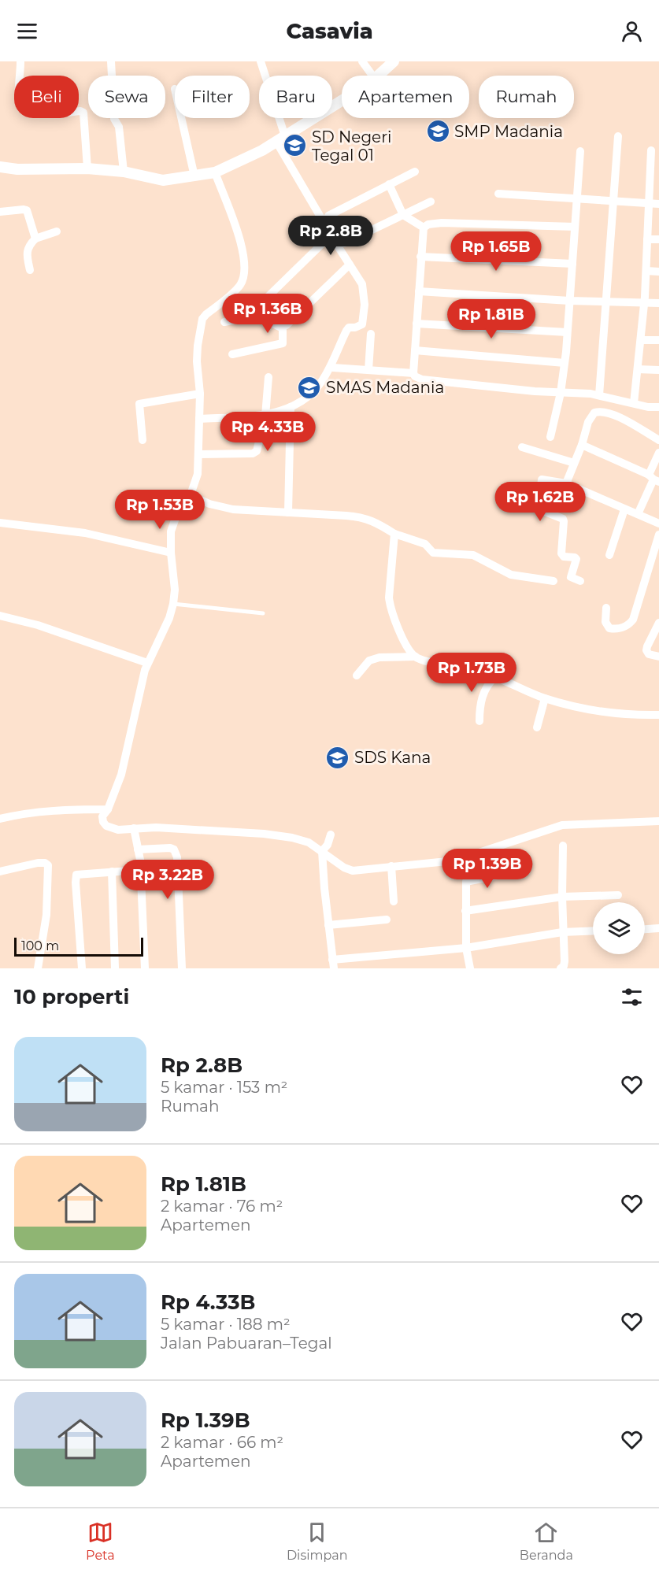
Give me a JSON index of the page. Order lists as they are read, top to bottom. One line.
{"places":{"school or university":["SMP Madania","SD Negeri Tegal 01","SMAS Madania","SDS Kana"]},"scale_bar":"100 m","page":{"header":"Casavia","chip":["Beli","Sewa","Filter","Baru","Apartemen","Rumah"],"price":["Rp 2.8B","Rp 1.65B","Rp 1.36B","Rp 1.81B","Rp 4.33B","Rp 1.62B","Rp 1.53B","Rp 1.73B","Rp 1.39B","Rp 3.22B"],"scale":"100 m","heading":"10 properti","list":[{"name":"Rp 2.8B","note":"5 kamar · 153 m² · Rumah"},{"name":"Rp 1.81B","note":"2 kamar · 76 m² · Apartemen"},{"name":"Rp 4.33B","note":"5 kamar · 188 m² · Jalan Pabuaran–Tegal"},{"name":"Rp 1.39B","note":"2 kamar · 66 m² · Apartemen"}],"tabs":["Peta","Disimpan","Beranda"]}}
